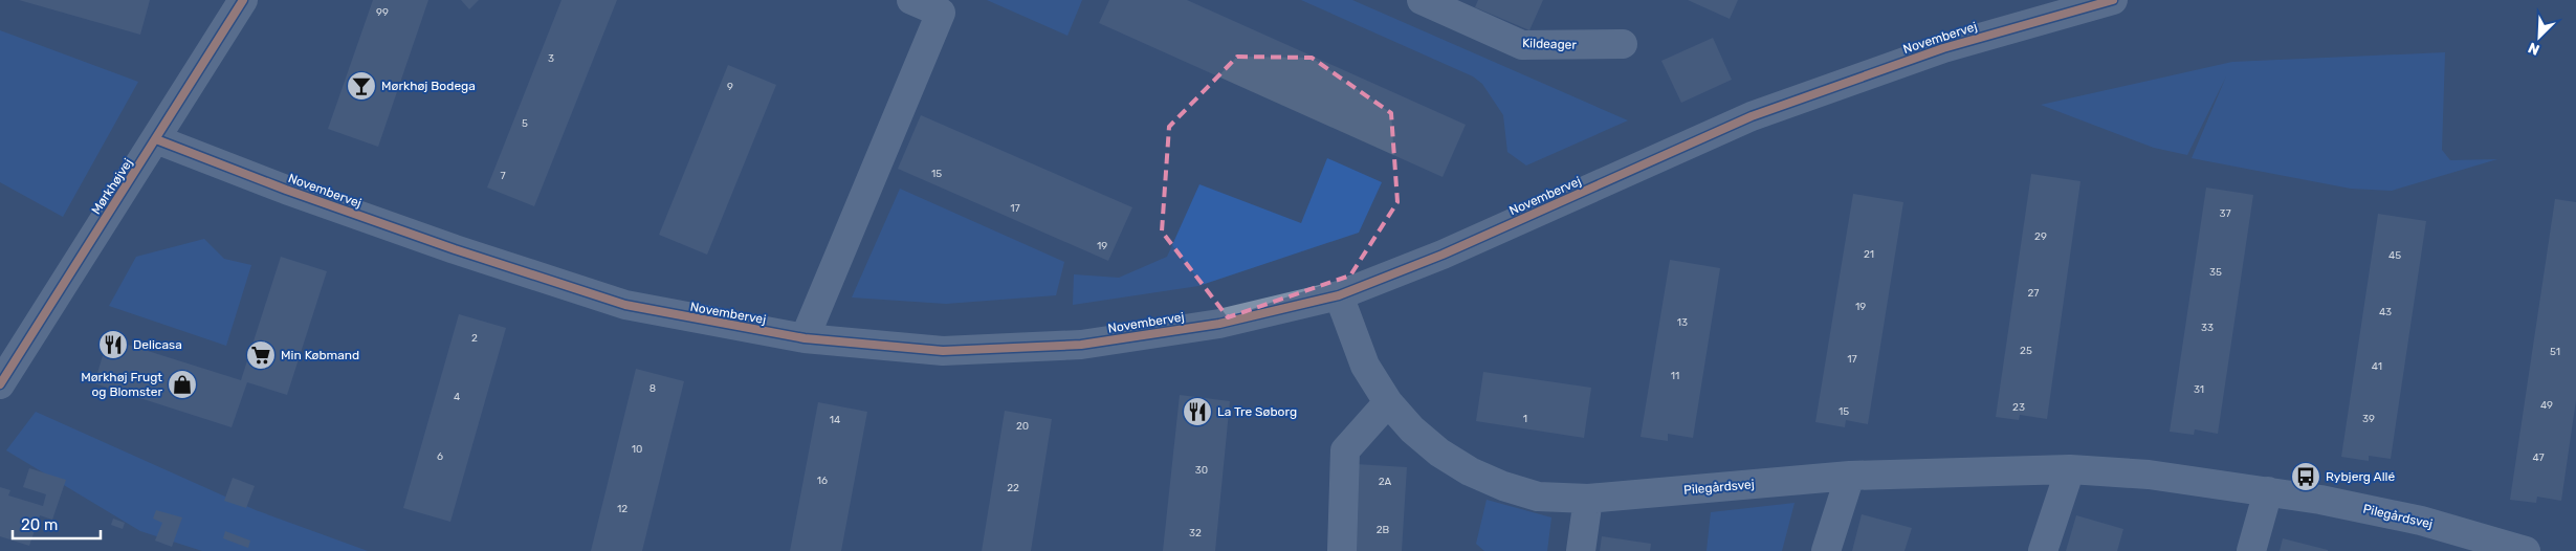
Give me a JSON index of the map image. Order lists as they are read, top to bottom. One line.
{"streets":{"street":["Novembervej","Kildeager","Mørkhøjvej","Pilegårdsvej"]},"crossings":[["Novembervej","Mørkhøjvej"],["Novembervej","Pilegårdsvej"]],"places":{"bar":["Mørkhøj Bodega"],"restaurant":["Delicasa","La Tre Søborg"],"supermarket":["Min Købmand"],"shop":["Mørkhøj Frugt og Blomster"],"bus stop":["Rybjerg Allé"]},"house_numbers":["99","3","9","5","15","7","17","37","29","19","21","45","35","27","19","43","13","33","2","25","51","17","41","11","8","31","4","49","23","15","1","39","14","20","10","6","47","30","16","2A","22","12","2B","32"],"scale_bar":"20 m","north":"bottom left"}
